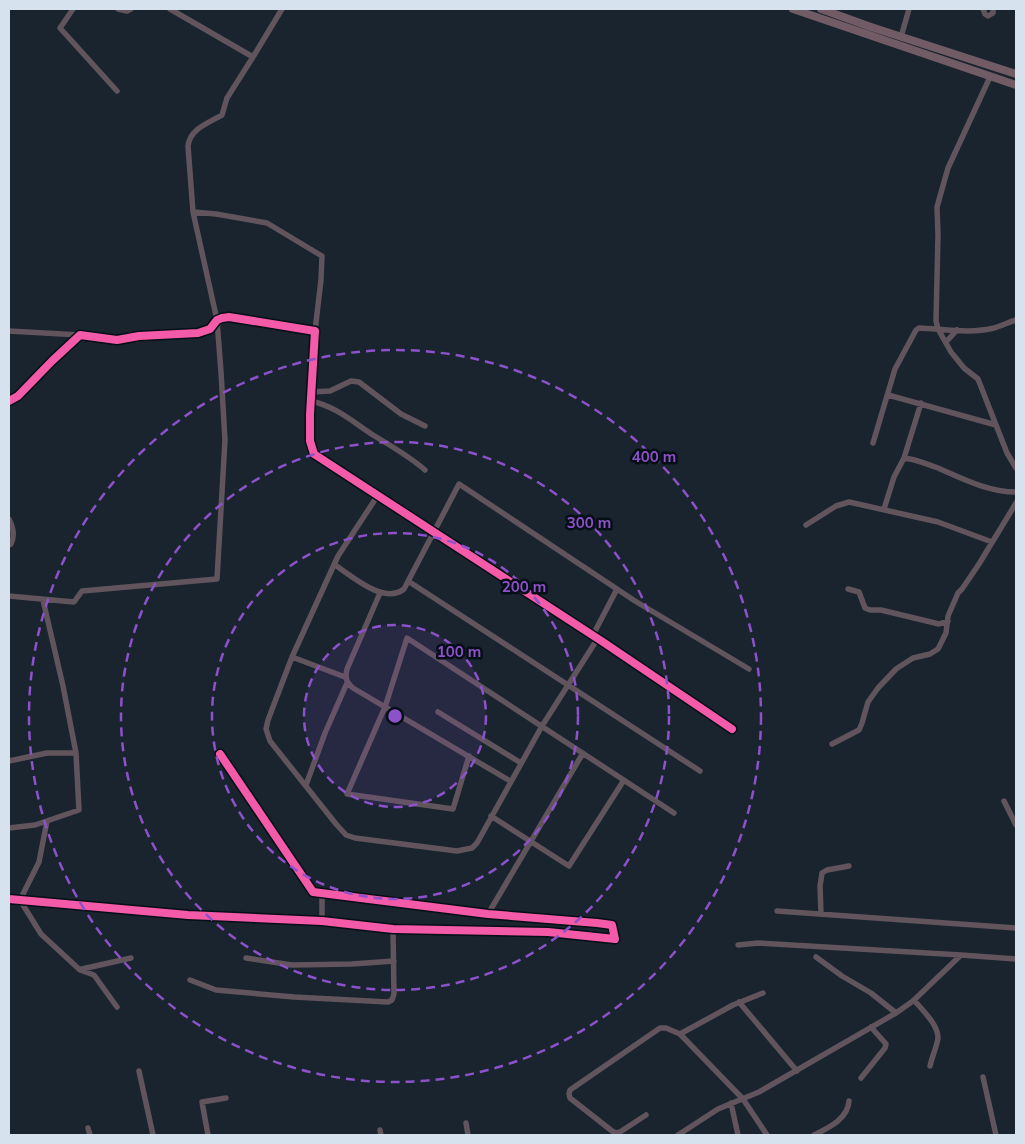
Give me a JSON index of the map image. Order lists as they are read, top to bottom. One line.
{"rings":["400 m","300 m","200 m","100 m"]}
